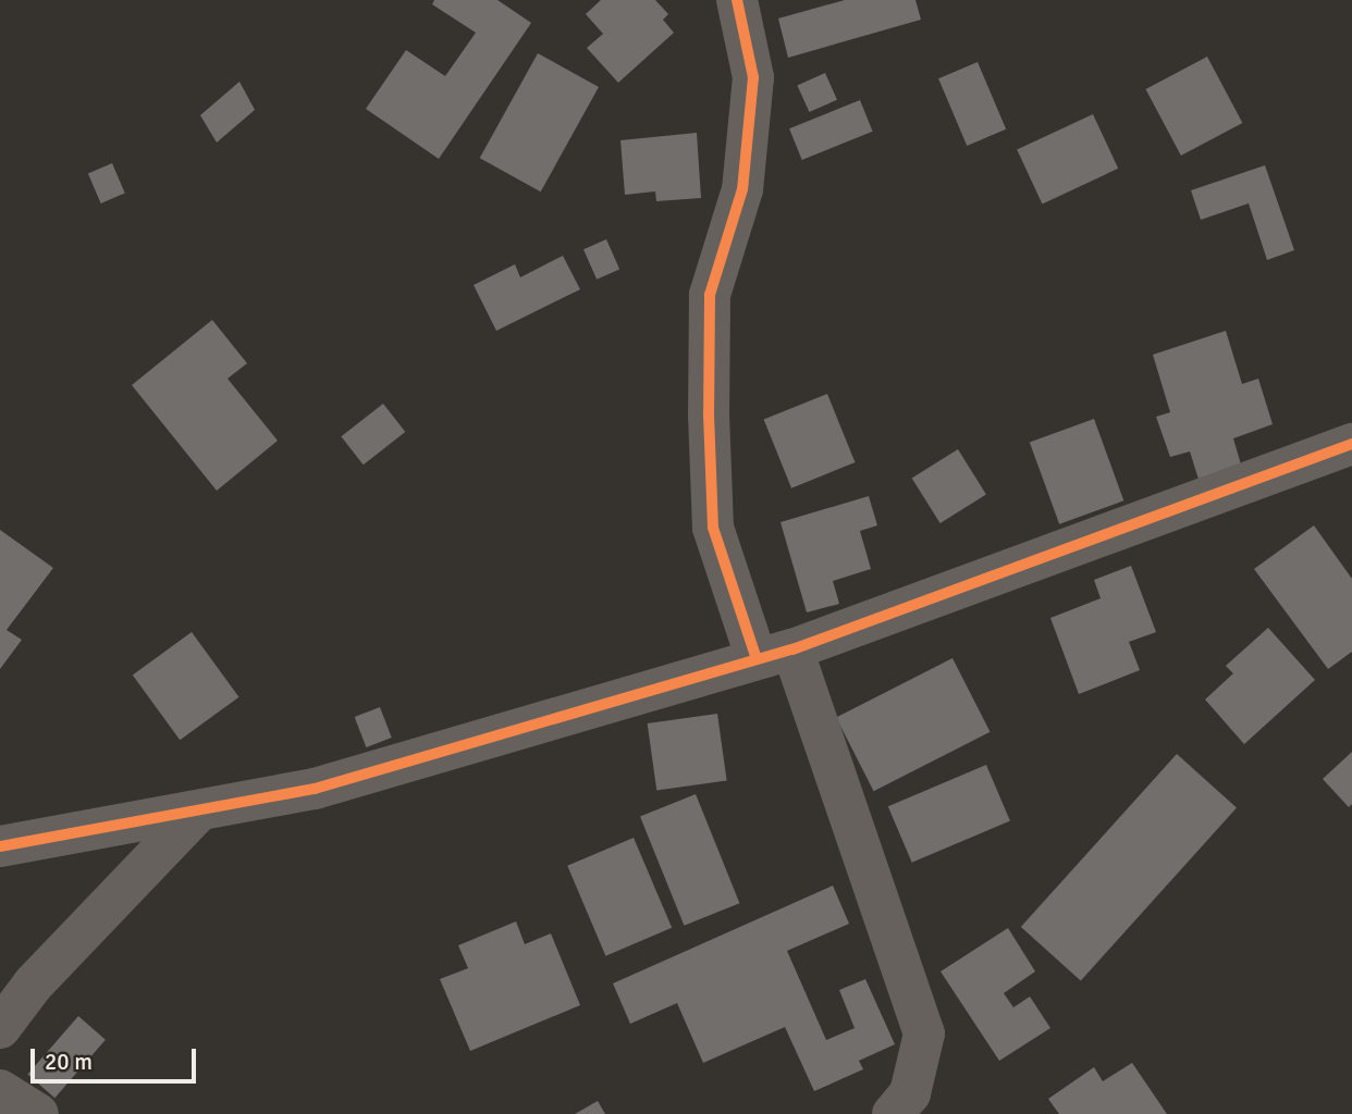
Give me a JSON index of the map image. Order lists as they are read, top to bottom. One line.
{"scale_bar":"20 m"}
